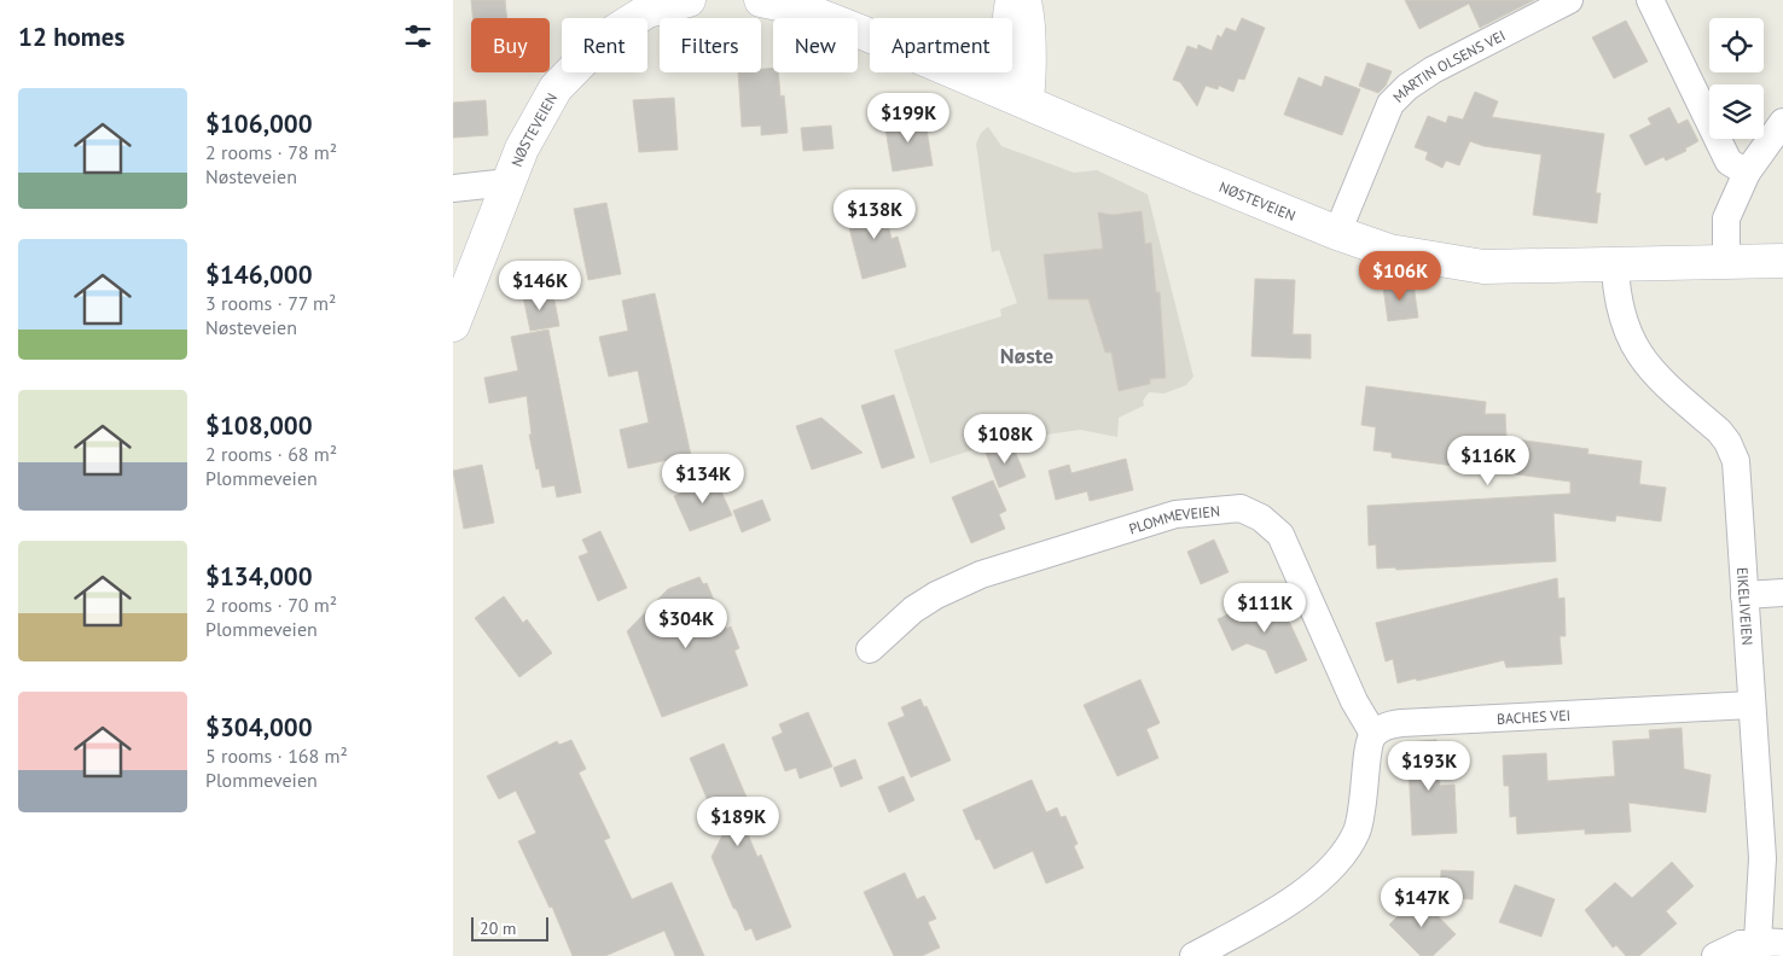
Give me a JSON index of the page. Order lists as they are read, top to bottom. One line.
{"streets":{"main road":["NØSTEVEIEN"],"street":["MARTIN OLSENS VEI","PLOMMEVEIEN","EIKELIVEIEN","BACHES VEI"]},"crossings":[["MARTIN OLSENS VEI","NØSTEVEIEN"],["NØSTEVEIEN","EIKELIVEIEN"],["PLOMMEVEIEN","BACHES VEI"],["EIKELIVEIEN","BACHES VEI"]],"districts":["Nøste"],"scale_bar":"20 m","page":{"heading":"12 homes","chip":["Buy","Rent","Filters","New","Apartment"],"list":[{"name":"$106,000","note":"2 rooms · 78 m² · Nøsteveien"},{"name":"$146,000","note":"3 rooms · 77 m² · Nøsteveien"},{"name":"$108,000","note":"2 rooms · 68 m² · Plommeveien"},{"name":"$134,000","note":"2 rooms · 70 m² · Plommeveien"},{"name":"$304,000","note":"5 rooms · 168 m² · Plommeveien"}],"price":["$199K","$138K","$106K","$146K","$108K","$116K","$134K","$111K","$304K","$193K","$189K","$147K"],"scale":"20 m"}}
